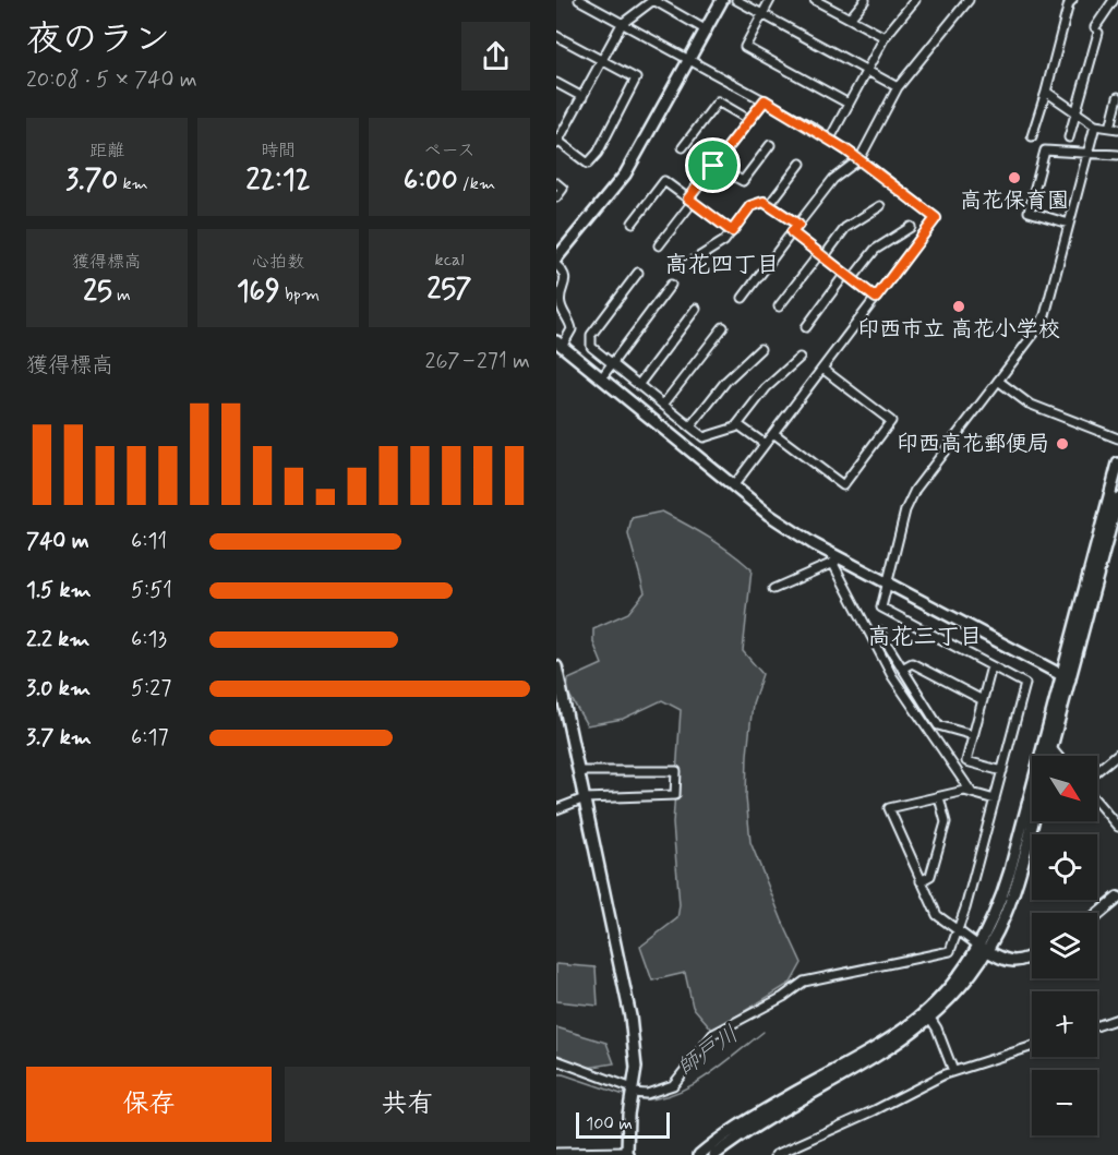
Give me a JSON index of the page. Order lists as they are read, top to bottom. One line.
{"districts":["高花四丁目","高花三丁目"],"water":["師戸川"],"places":["高花保育園","印西市立 高花小学校","印西高花郵便局"],"scale_bar":"100 m","north":"bottom right","page":{"heading":["夜のラン","20:08 · 5 × 740 m"],"stats":[["距離","3.70 km"],["時間","22:12"],["ペース","6:00 /km"],["獲得標高","25 m"],["心拍数","169 bpm"],["kcal","257"]],"chart":["獲得標高","267–271 m"],"list":[{"name":"740 m","note":"6:11"},{"name":"1.5 km","note":"5:51"},{"name":"2.2 km","note":"6:13"},{"name":"3.0 km","note":"5:27"},{"name":"3.7 km","note":"6:17"}],"map_buttons":["+","−"],"buttons":["保存","共有"],"scale":"100 m"}}
